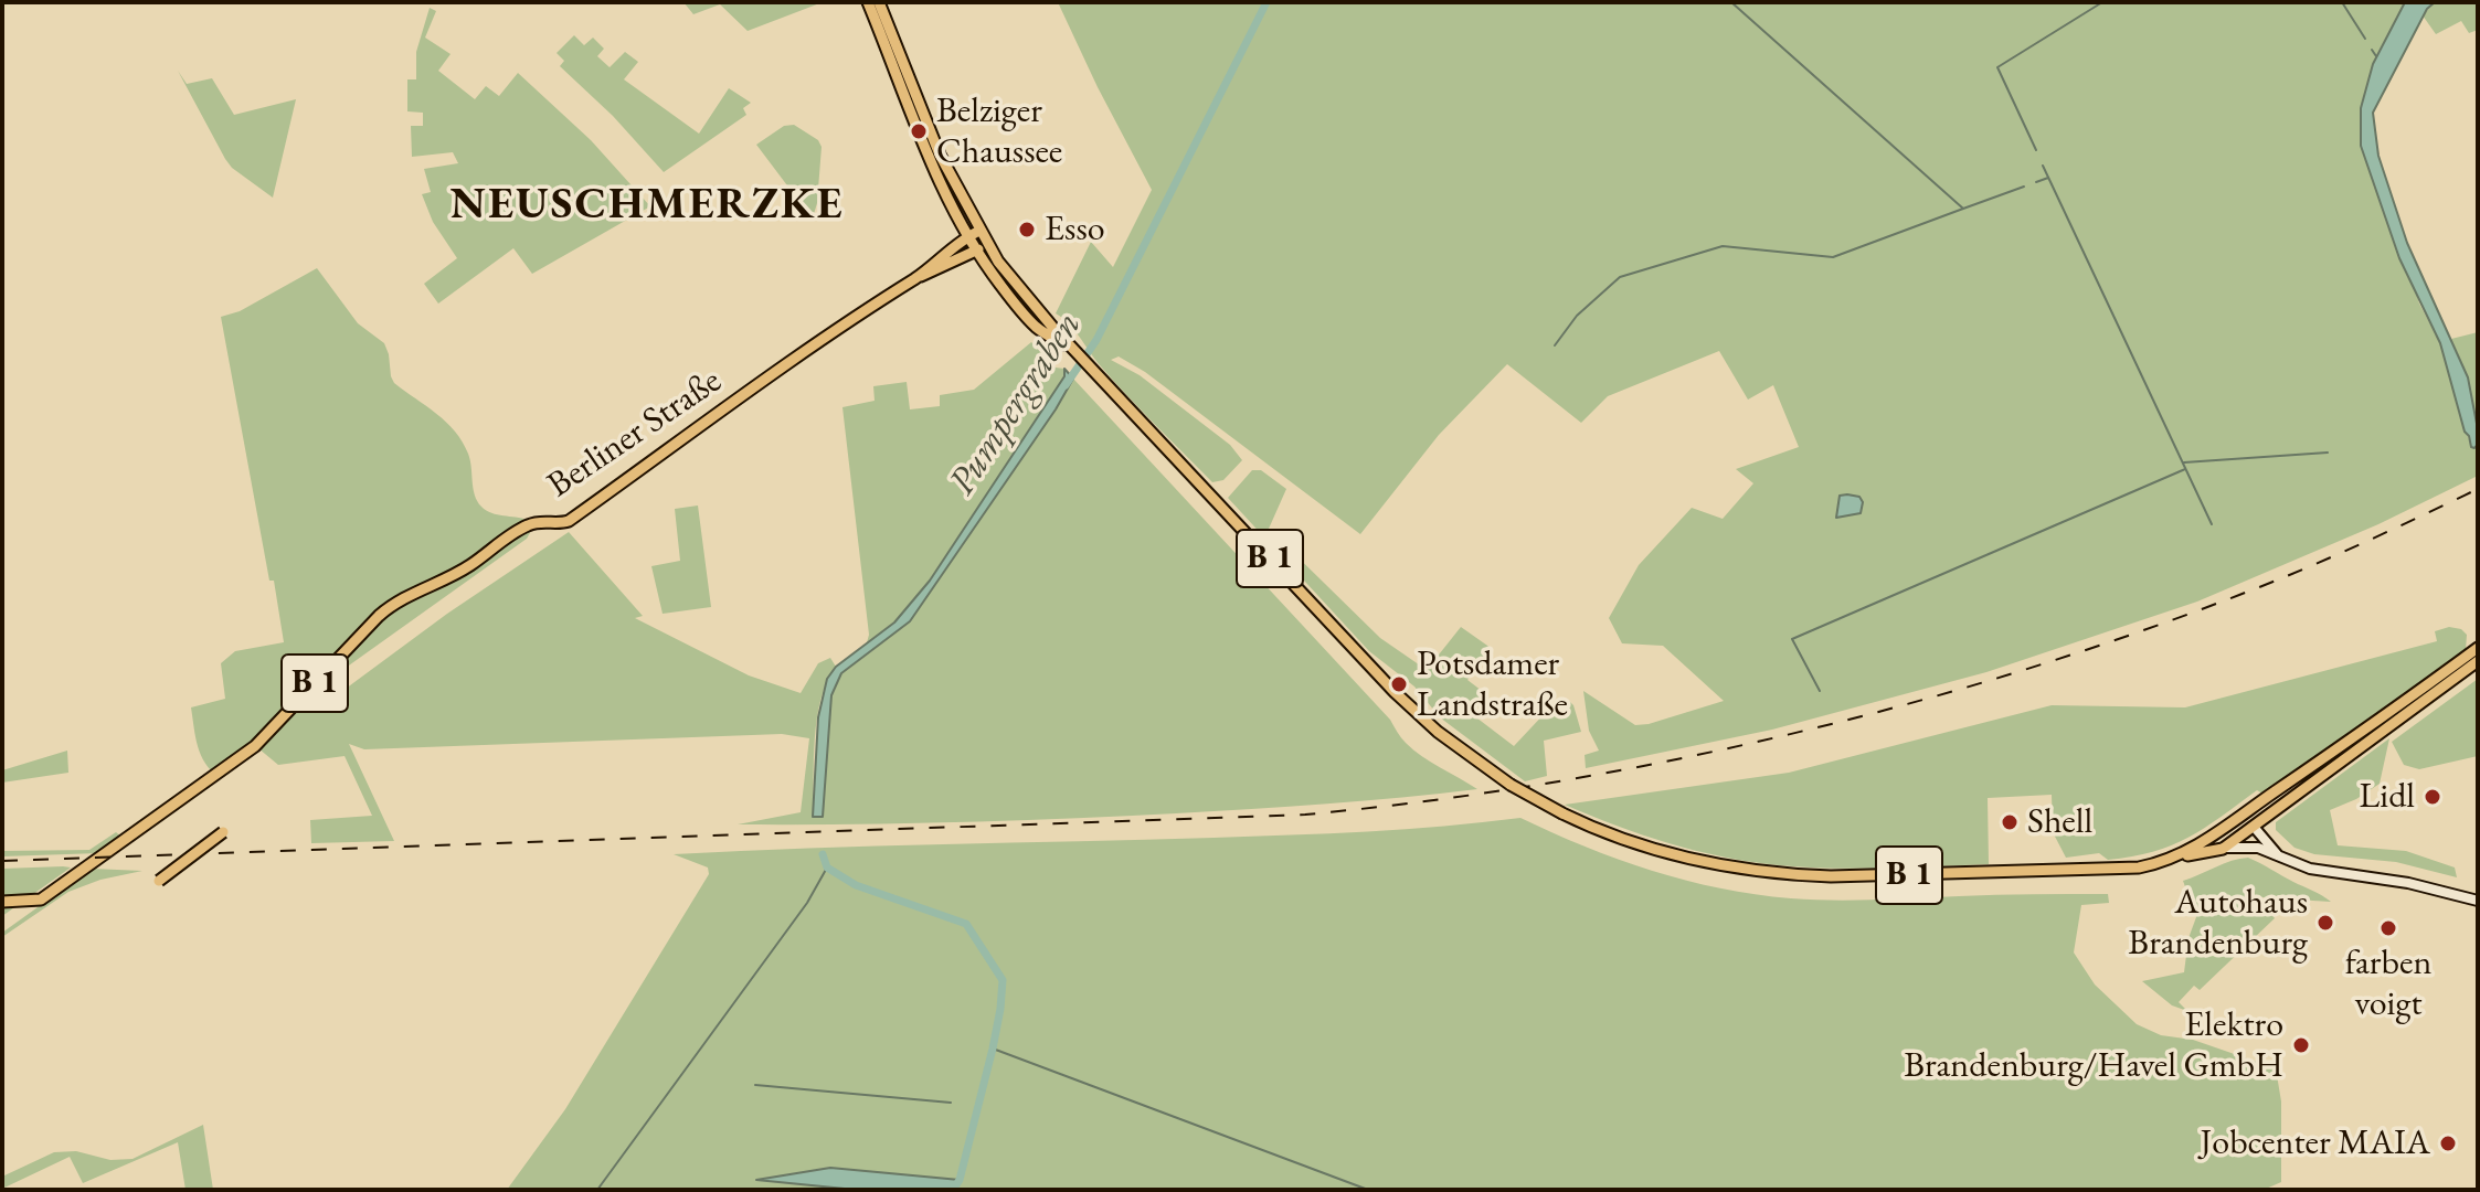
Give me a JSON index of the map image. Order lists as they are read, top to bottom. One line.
{"streets":{"main road":["Berliner Straße","B 1"]},"crossings":[["Berliner Straße","B 1"]],"districts":["NEUSCHMERZKE"],"water":["Pumpergraben"],"places":["Belziger Chaussee","Esso","Potsdamer Landstraße","Lidl","Shell","Autohaus Brandenburg","farben voigt","Elektro Brandenburg/Havel GmbH","Jobcenter MAIA"]}
